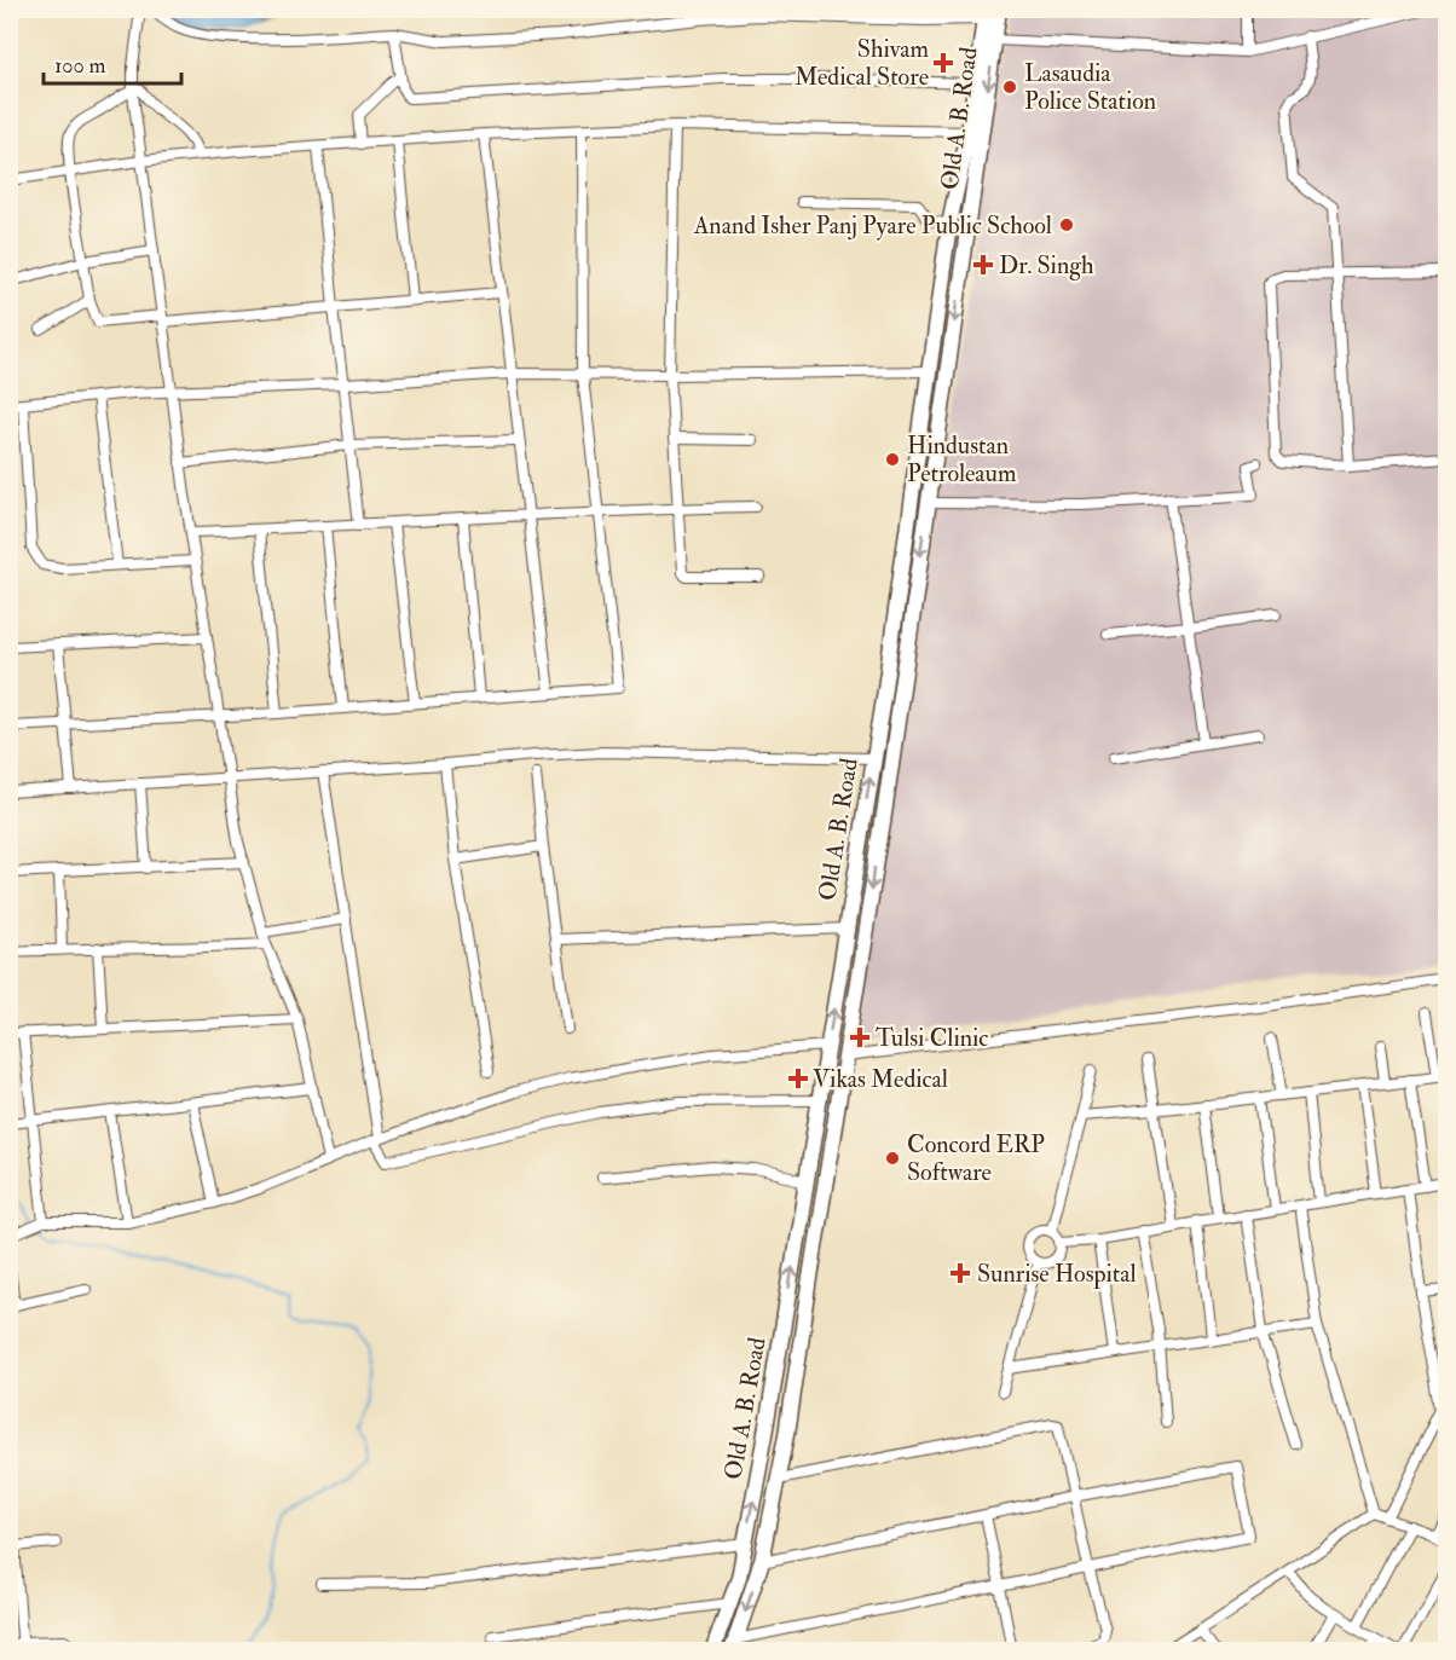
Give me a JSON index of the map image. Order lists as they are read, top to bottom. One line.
{"streets":{"main road":["Old A. B. Road"]},"places":{"health":["Shivam Medical Store","Dr. Singh","Tulsi Clinic","Vikas Medical","Sunrise Hospital"],"other":["Lasaudia Police Station","Anand Isher Panj Pyare Public School","Hindustan Petroleaum","Concord ERP Software"]},"scale_bar":"100 m"}
